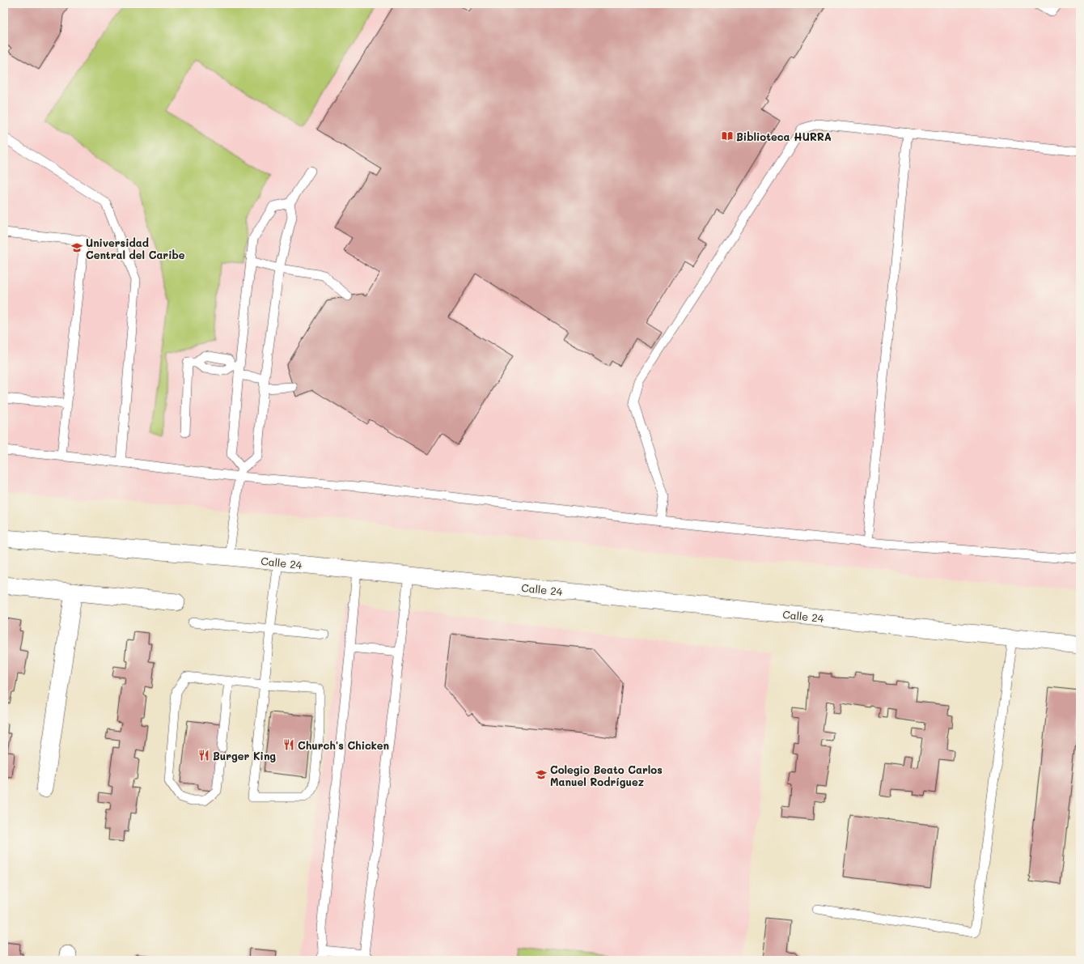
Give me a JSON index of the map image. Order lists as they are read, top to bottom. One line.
{"streets":{"street":["Calle 24"]},"places":{"library":["Biblioteca HURRA"],"school or university":["Universidad Central del Caribe","Colegio Beato Carlos Manuel Rodríguez"],"restaurant":["Church's Chicken","Burger King"]}}
